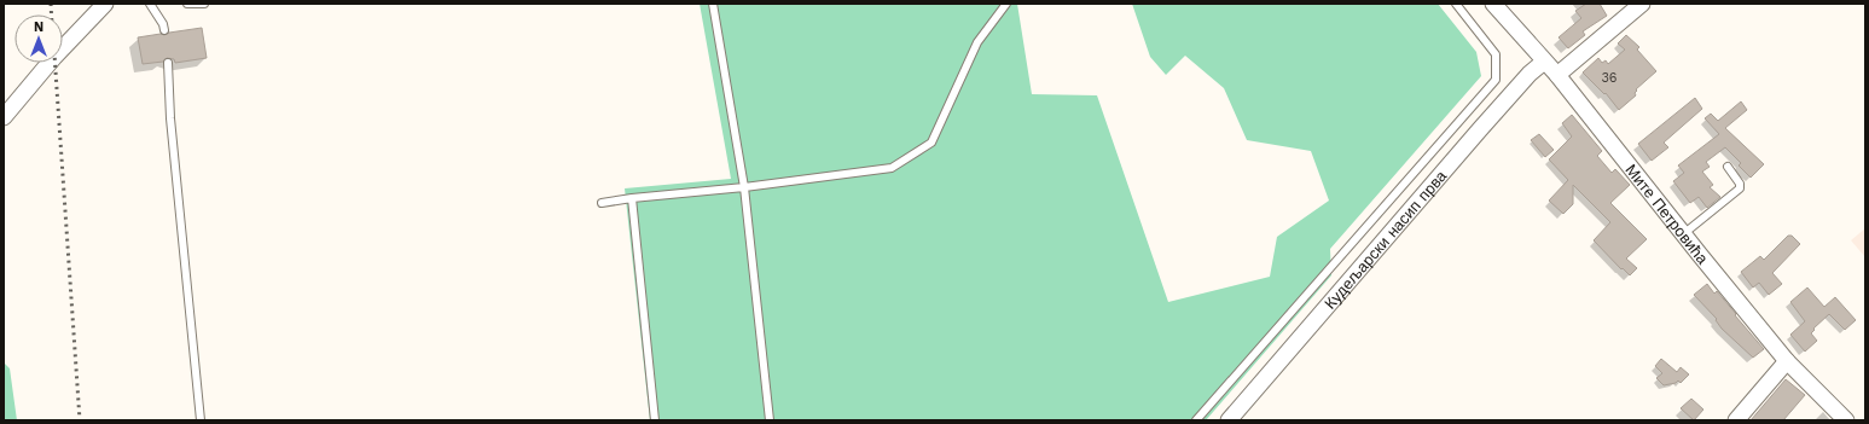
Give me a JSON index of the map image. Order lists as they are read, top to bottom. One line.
{"streets":{"street":["Мите Петровића","Кудељарски насип прва"]},"crossings":[["Мите Петровића","Кудељарски насип прва"]],"house_numbers":["36"],"north":"top"}
